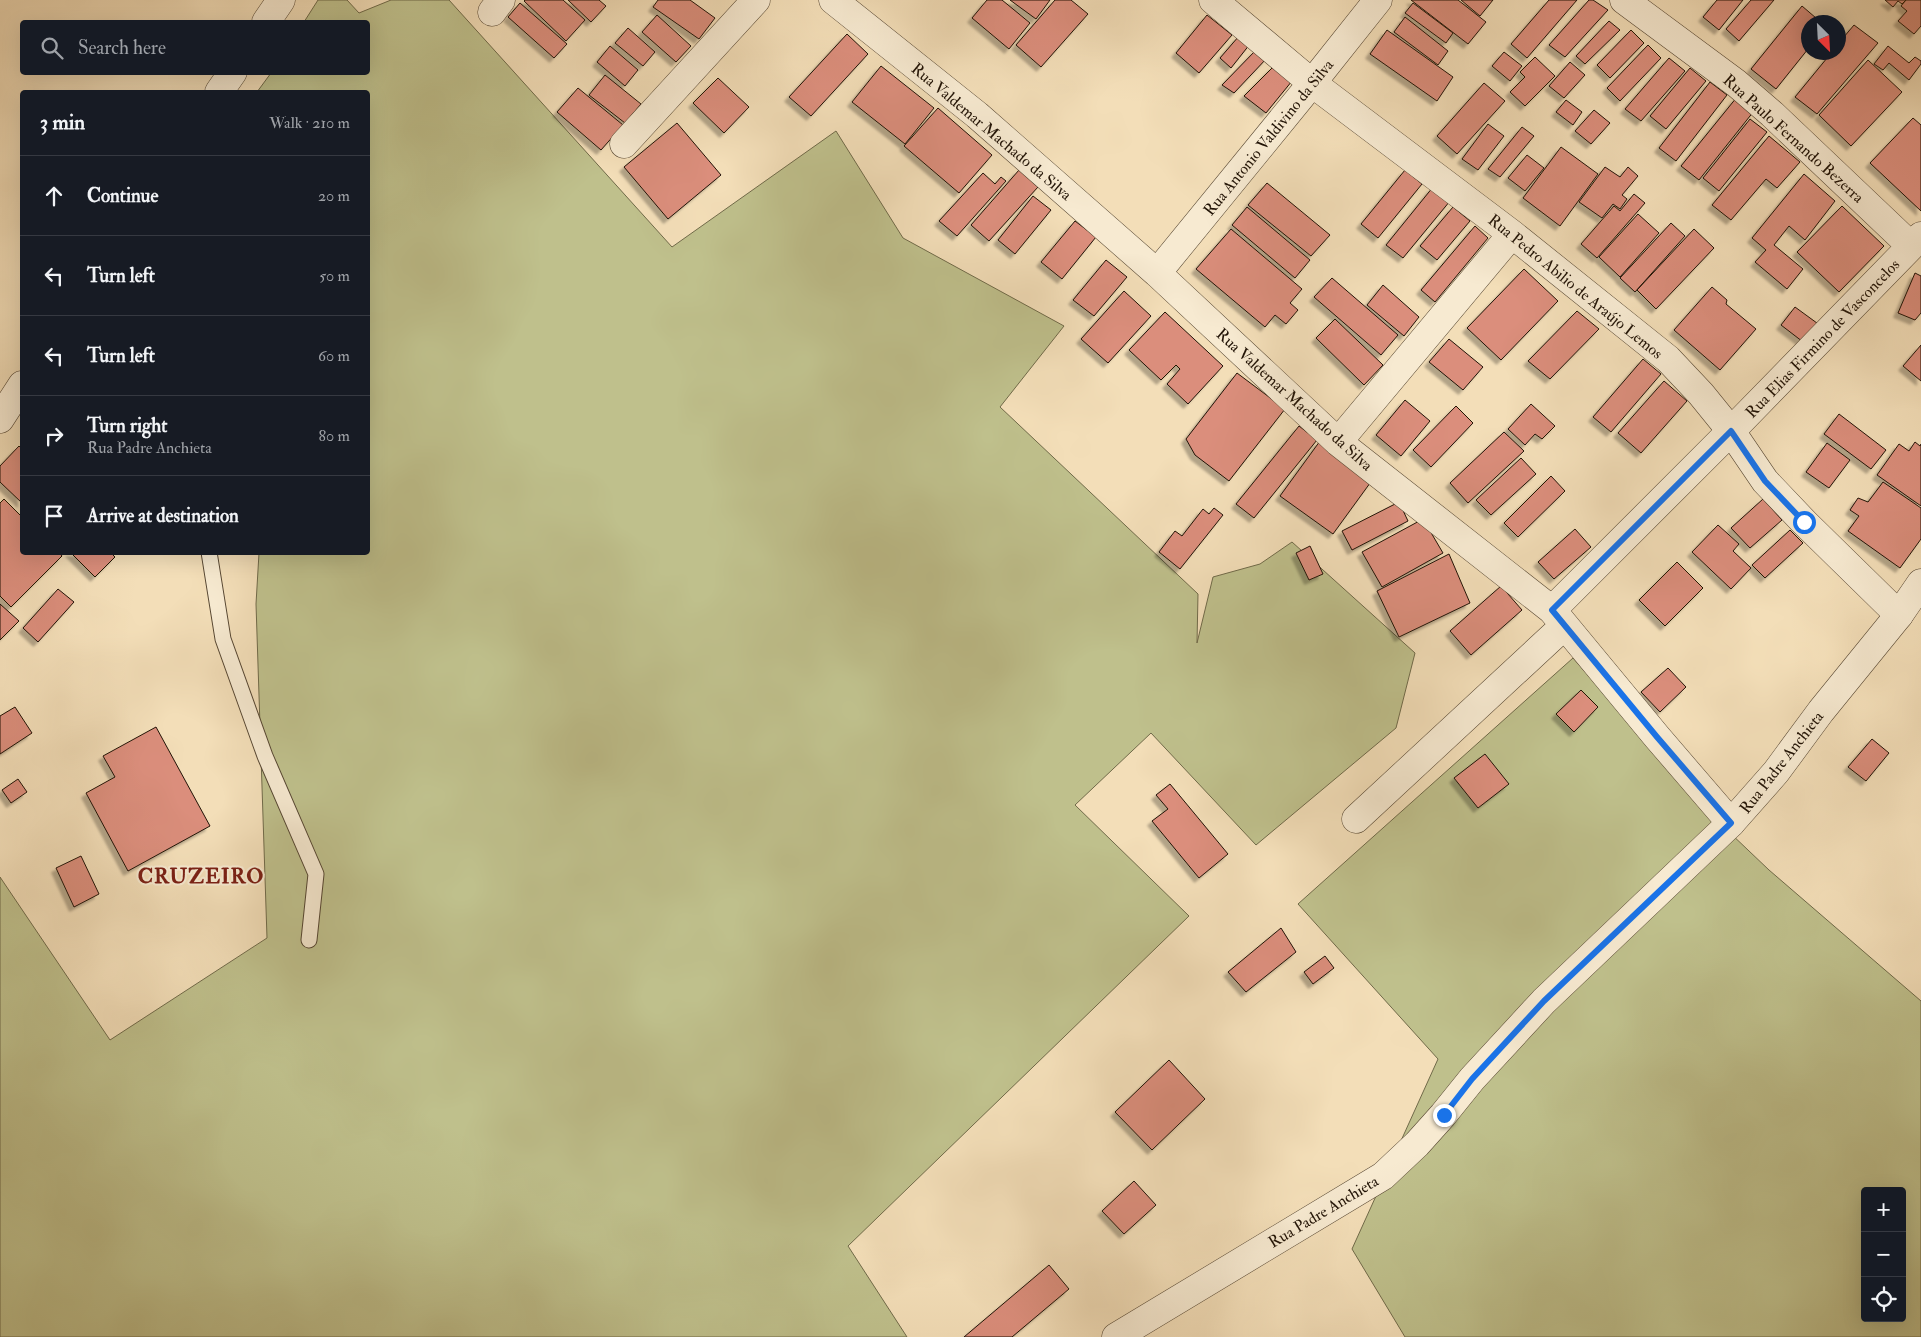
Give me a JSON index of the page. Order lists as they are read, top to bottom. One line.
{"streets":{"street":["Rua Valdemar Machado da Silva","Rua Antonio Valdivino da Silva","Rua Paulo Fernando Bezerra","Rua Pedro Abilio de Araújo Lemos","Rua Elias Firmino de Vasconcelos","Rua Padre Anchieta"]},"crossings":[["Rua Valdemar Machado da Silva","Rua Antonio Valdivino da Silva"],["Rua Valdemar Machado da Silva","Rua Elias Firmino de Vasconcelos"],["Rua Valdemar Machado da Silva","Rua Padre Anchieta"],["Rua Antonio Valdivino da Silva","Rua Pedro Abilio de Araújo Lemos"],["Rua Paulo Fernando Bezerra","Rua Elias Firmino de Vasconcelos"],["Rua Pedro Abilio de Araújo Lemos","Rua Elias Firmino de Vasconcelos"],["Rua Pedro Abilio de Araújo Lemos","Rua Padre Anchieta"]],"districts":["CRUZEIRO"],"north":"bottom right","page":{"search":"Search here","heading":["3 min","Walk · 210 m"],"list":[["Continue","20 m"],["Turn left","50 m"],["Turn left","60 m"],["Turn right","Rua Padre Anchieta","80 m"],"Arrive at destination"],"map_buttons":["+","−"]}}
